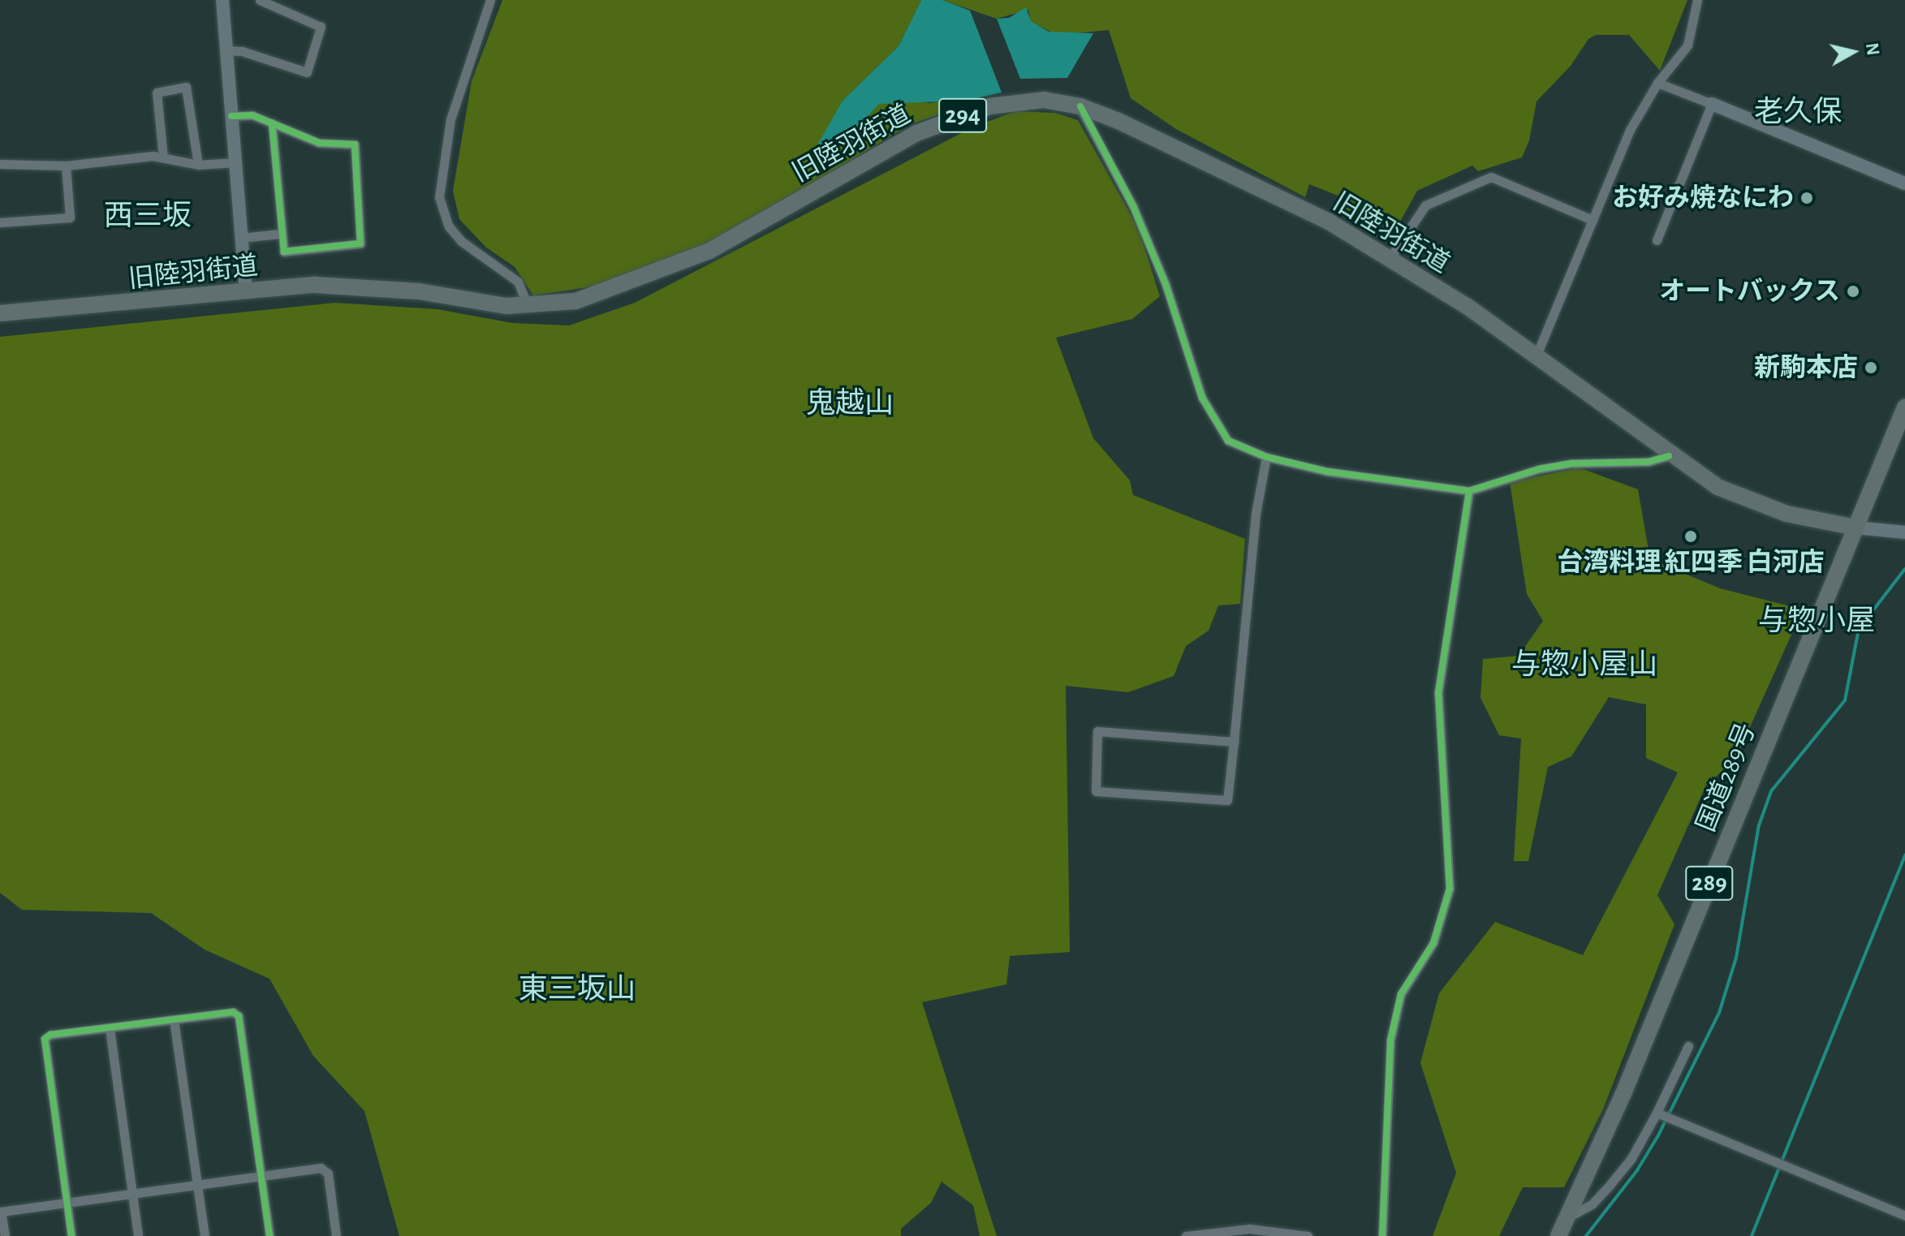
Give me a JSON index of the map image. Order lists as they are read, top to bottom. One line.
{"streets":{"highway":["294","旧陸羽街道","国道289号","289"]},"crossings":[["旧陸羽街道","国道289号"]],"districts":["老久保","西三坂","鬼越山","与惣小屋","与惣小屋山","東三坂山"],"places":["お好み焼なにわ","オートバックス","新駒本店","台湾料理 紅四季 白河店"],"north":"right"}
